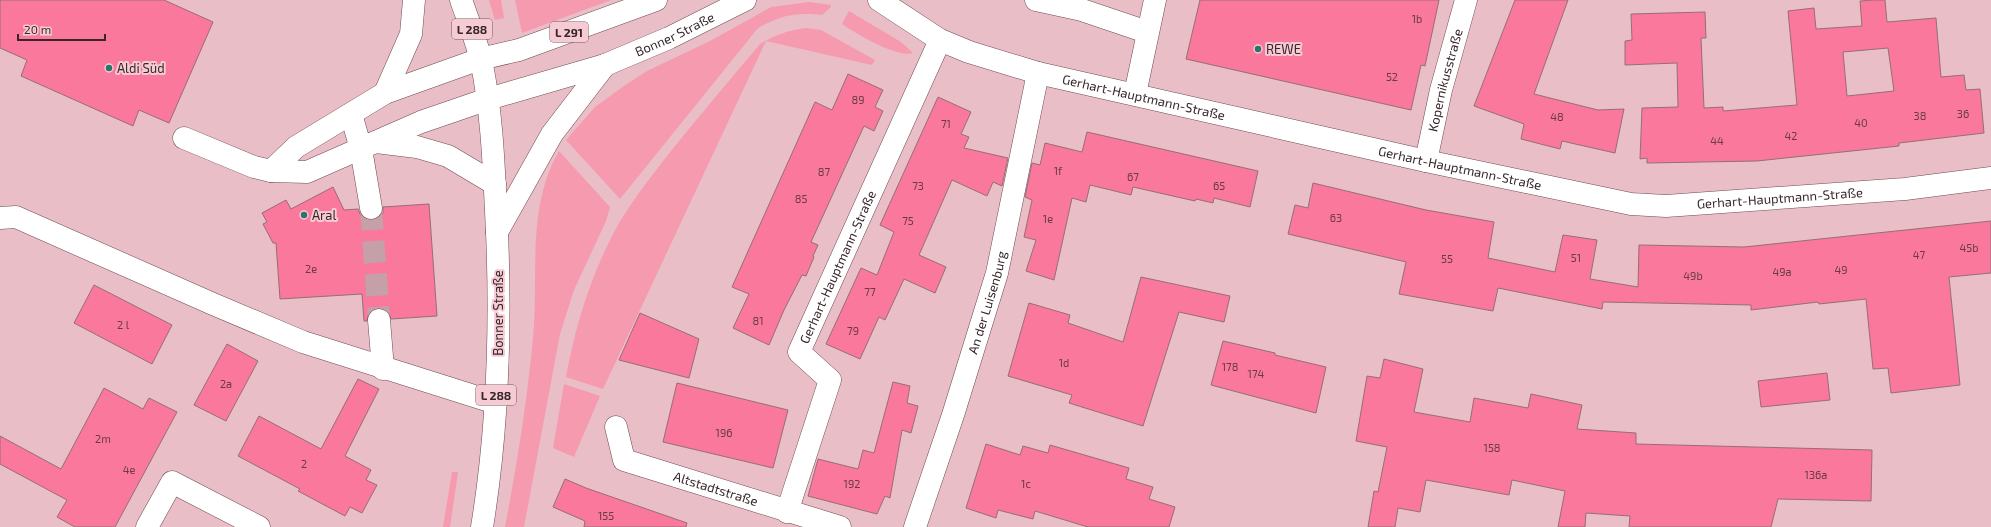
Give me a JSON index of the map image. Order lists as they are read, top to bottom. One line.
{"streets":{"street":["L 288","L 291","Bonner Straße","Kopernikusstraße","Gerhart-Hauptmann-Straße","An der Luisenburg","Altstadtstraße"]},"crossings":[["L 291","Bonner Straße"],["Kopernikusstraße","Gerhart-Hauptmann-Straße"],["Gerhart-Hauptmann-Straße","An der Luisenburg"],["Gerhart-Hauptmann-Straße","Altstadtstraße"]],"places":["REWE","Aldi Süd","Aral"],"house_numbers":["1b","52","89","36","38","48","40","71","42","44","1f","87","67","73","65","85","63","1e","75","45b","47","51","55","2e","49","49a","49b","77","81","2 l","79","1d","178","174","2a","196","2m","158","2","4e","136a","192","1c","155"],"scale_bar":"20 m"}
